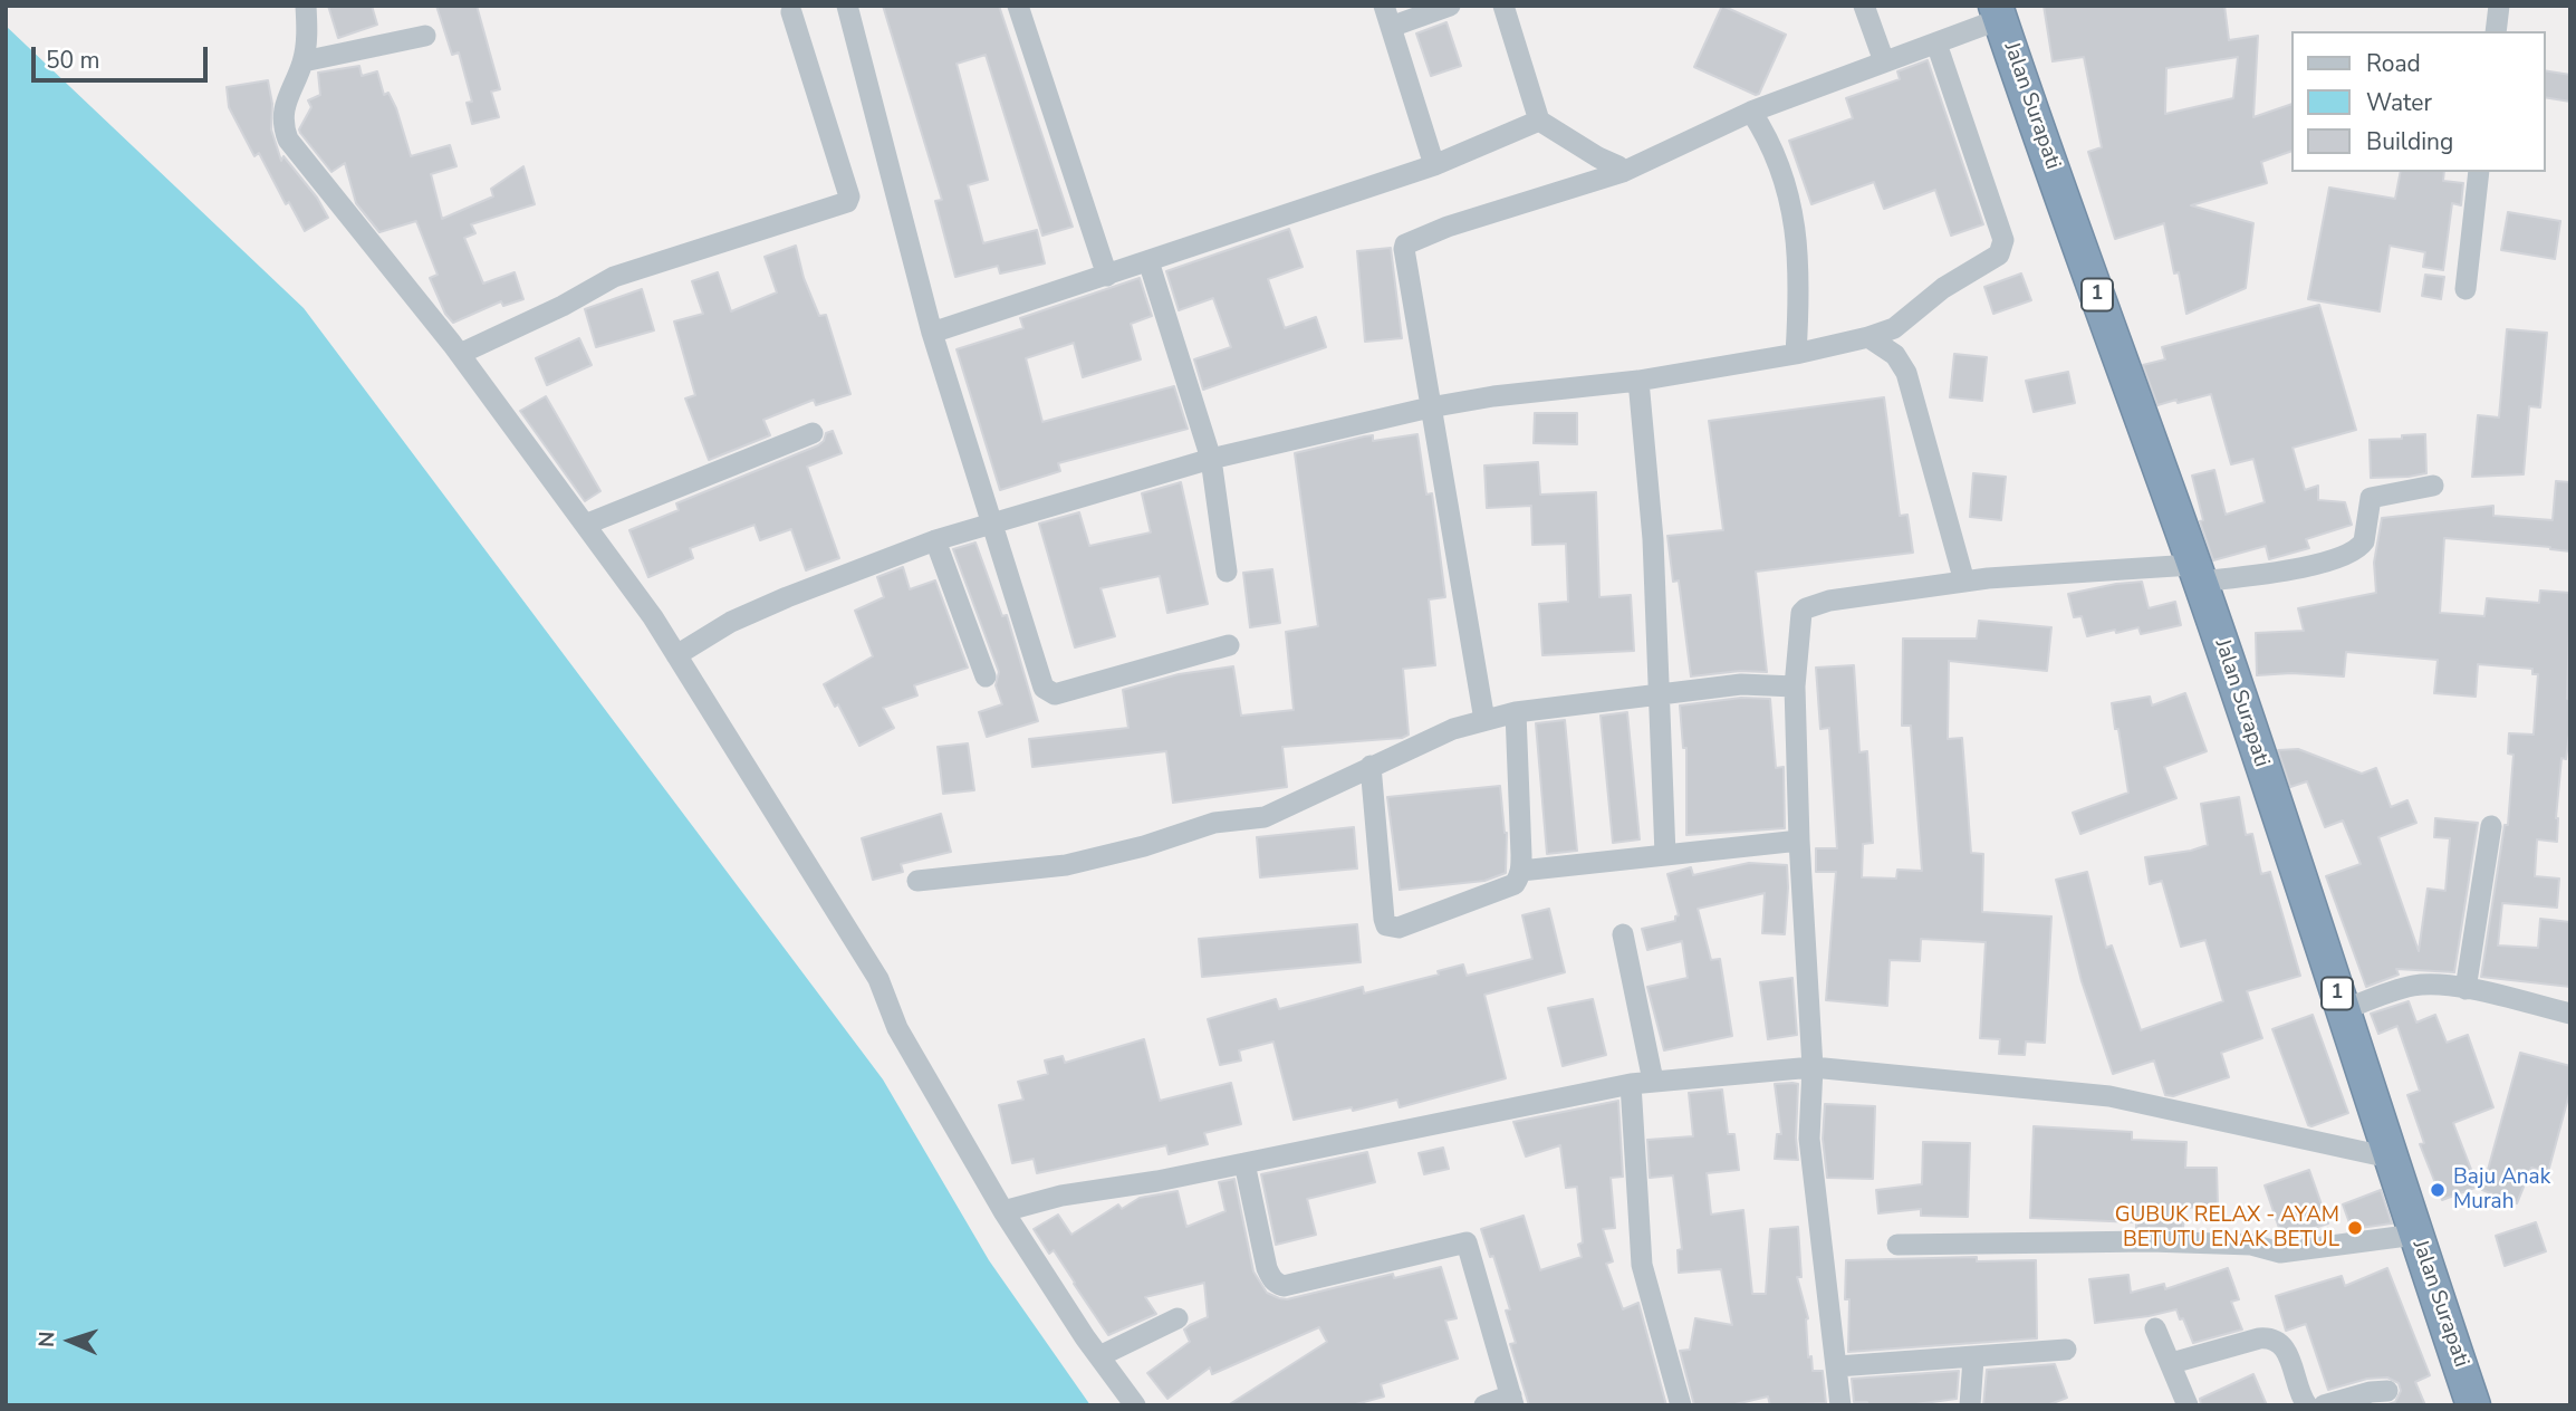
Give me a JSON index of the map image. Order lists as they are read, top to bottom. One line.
{"streets":{"highway":["Jalan Surapati","1"]},"places":["Baju Anak Murah","GUBUK RELAX - AYAM BETUTU ENAK BETUL"],"legend":["Road","Water","Building"],"scale_bar":"50 m","north":"left"}
